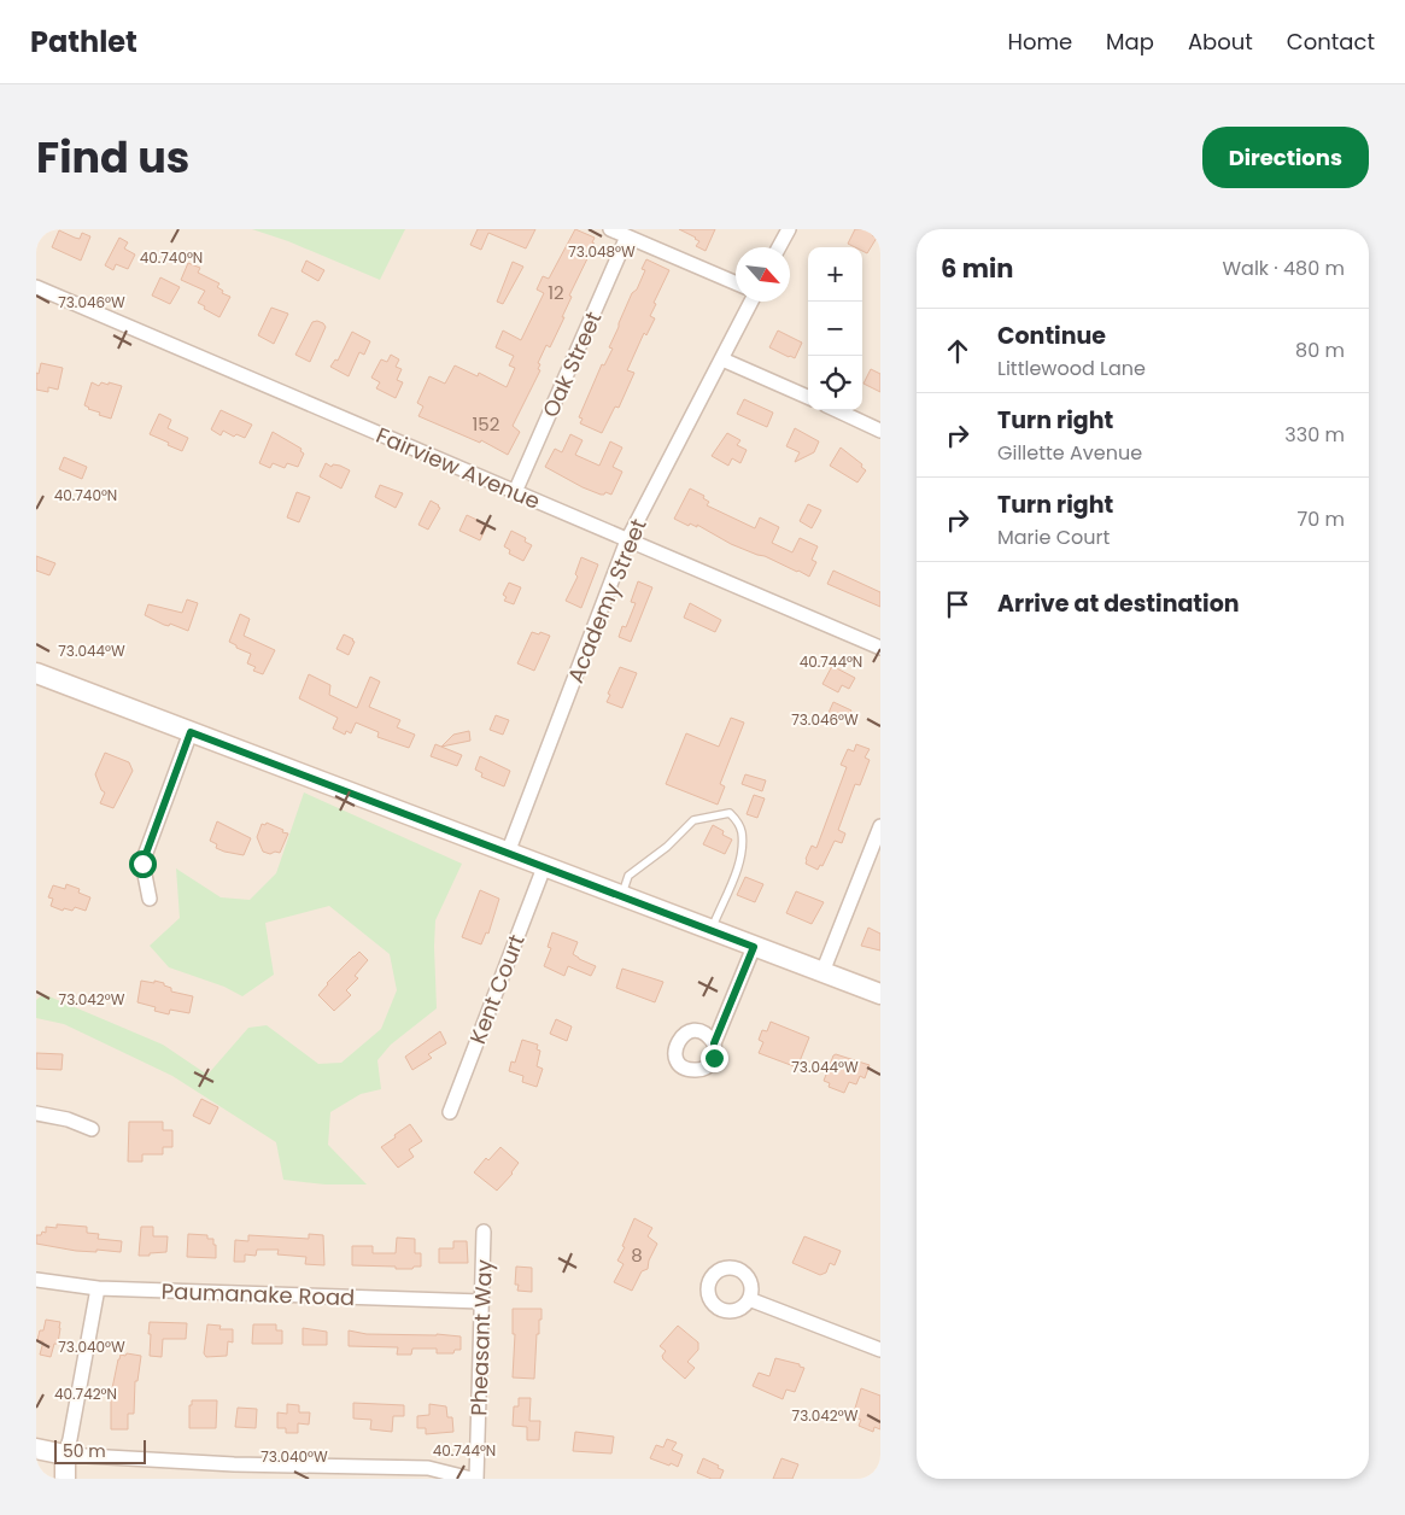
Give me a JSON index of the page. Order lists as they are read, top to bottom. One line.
{"streets":{"street":["Oak Street","Fairview Avenue","Academy Street","Kent Court","Paumanake Road","Pheasant Way"]},"crossings":[["Oak Street","Fairview Avenue"],["Fairview Avenue","Academy Street"],["Paumanake Road","Pheasant Way"]],"house_numbers":["12","152","8"],"scale_bar":"50 m","north":"bottom right","page":{"header":"Pathlet","nav":["Home","Map","About","Contact"],"title":"Find us","buttons":"Directions","heading":["6 min","Walk · 480 m"],"map_buttons":["+","−"],"list":[["Continue","Littlewood Lane","80 m"],["Turn right","Gillette Avenue","330 m"],["Turn right","Marie Court","70 m"],"Arrive at destination"],"scale":"50 m"},"coordinates":["73.048°W","40.740°N","73.046°W","73.044°W","40.744°N","73.042°W","73.040°W","40.742°N"]}
